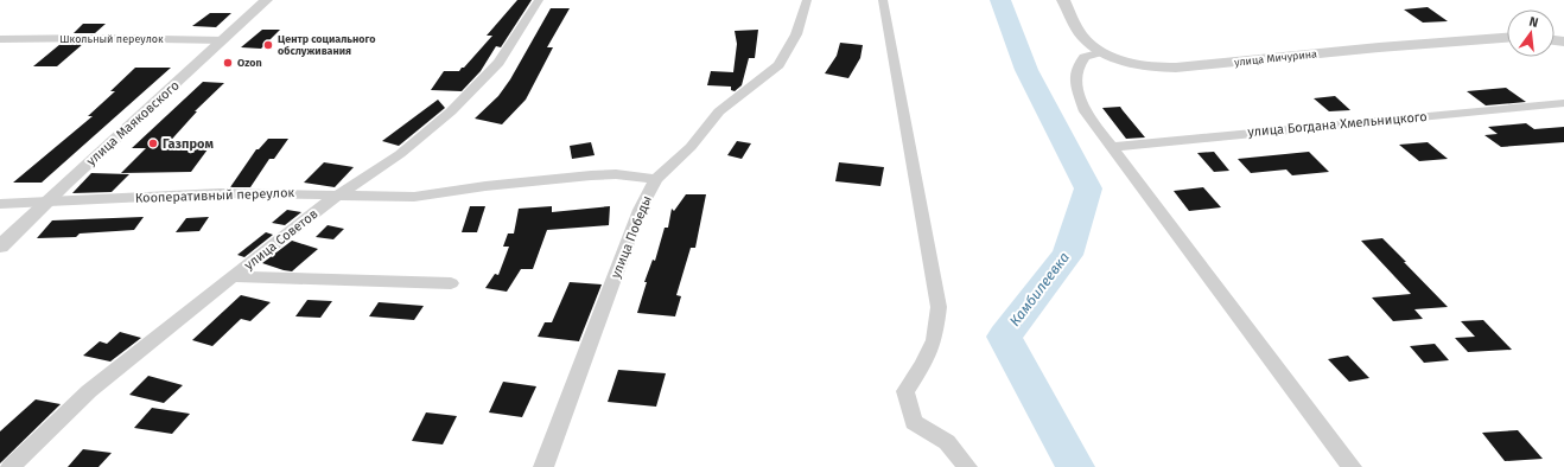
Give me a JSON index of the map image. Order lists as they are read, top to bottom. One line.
{"streets":{"street":["Школьный переулок","улица Мичурина","улица Маяковского","улица Богдана Хмельницкого","Кооперативный переулок","улица Победы","улица Советов"]},"crossings":[["Школьный переулок","улица Маяковского"],["улица Маяковского","Кооперативный переулок"],["Кооперативный переулок","улица Победы"],["Кооперативный переулок","улица Советов"]],"water":["Камбилеевка"],"places":["Центр социального обслуживания","Ozon","Газпром"],"north":"top"}
